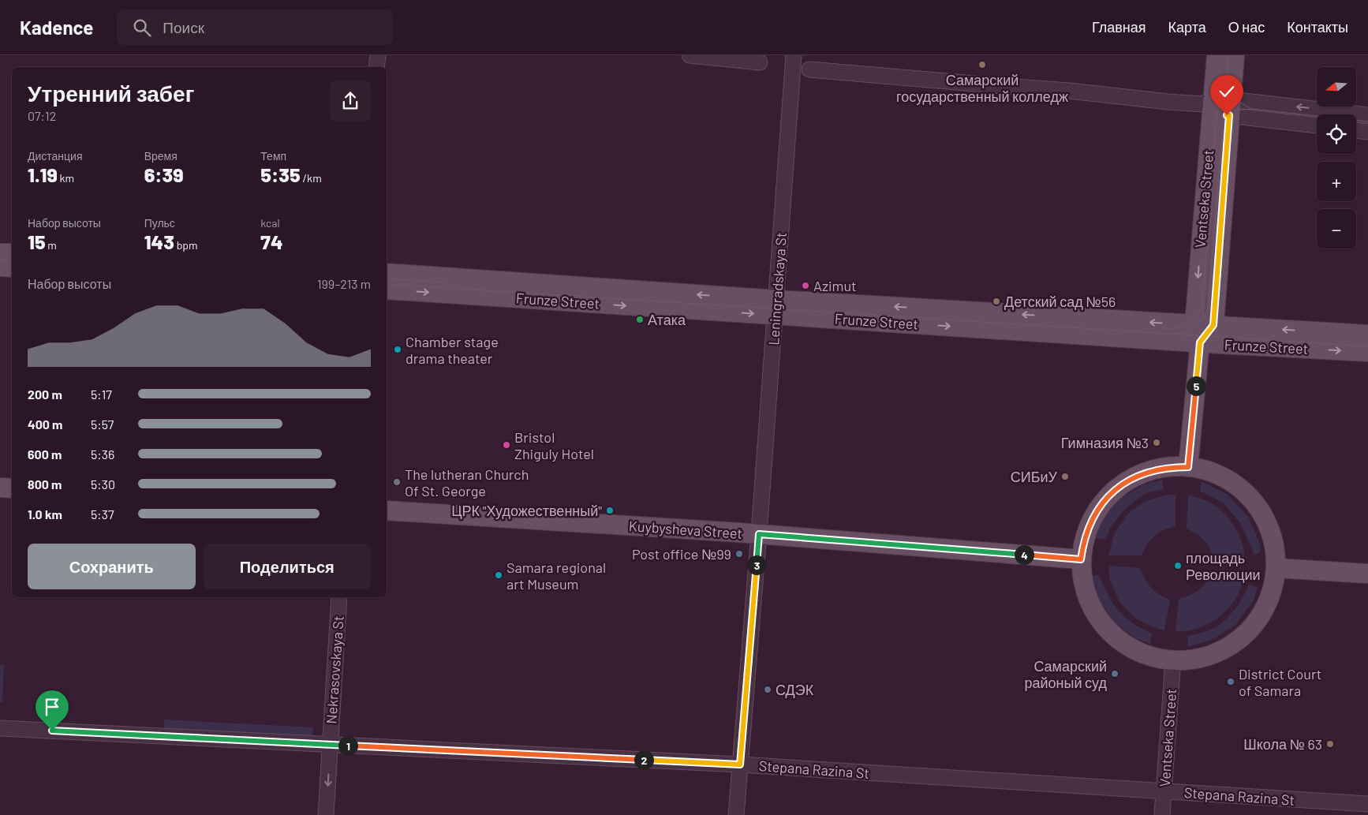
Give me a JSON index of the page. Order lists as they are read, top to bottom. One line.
{"streets":{"main road":["Ventseka Street","Frunze Street","Kuybysheva Street"],"street":["Leningradskaya St","Nekrasovskaya St","Stepana Razina St"]},"crossings":[["Ventseka Street","Frunze Street"],["Ventseka Street","Stepana Razina St"],["Leningradskaya St","Frunze Street"],["Leningradskaya St","Kuybysheva Street"],["Leningradskaya St","Stepana Razina St"],["Nekrasovskaya St","Stepana Razina St"]],"places":["Самарский государственный колледж","Azimut","Детский сад №56","Атака","Chamber stage drama theater","Гимназия №3","Bristol Zhiguly Hotel","СИБиУ","The lutheran Church Of St. George","ЦРК \"Художественный\"","Post office №99","площадь Революции","Samara regional art Museum","Самарский районый суд","District Court of Samara","СДЭК","Школа № 63"],"north":"left","page":{"header":"Kadence","search":"Поиск","nav":["Главная","Карта","О нас","Контакты"],"map_buttons":["+","−"],"heading":["Утренний забег","07:12"],"stats":[["Дистанция","1.19 km"],["Время","6:39"],["Темп","5:35 /km"],["Набор высоты","15 m"],["Пульс","143 bpm"],["kcal","74"]],"chart":["Набор высоты","199–213 m"],"pins":["5","4","3","1","2"],"list":[{"name":"200 m","note":"5:17"},{"name":"400 m","note":"5:57"},{"name":"600 m","note":"5:36"},{"name":"800 m","note":"5:30"},{"name":"1.0 km","note":"5:37"}],"buttons":["Сохранить","Поделиться"]}}
